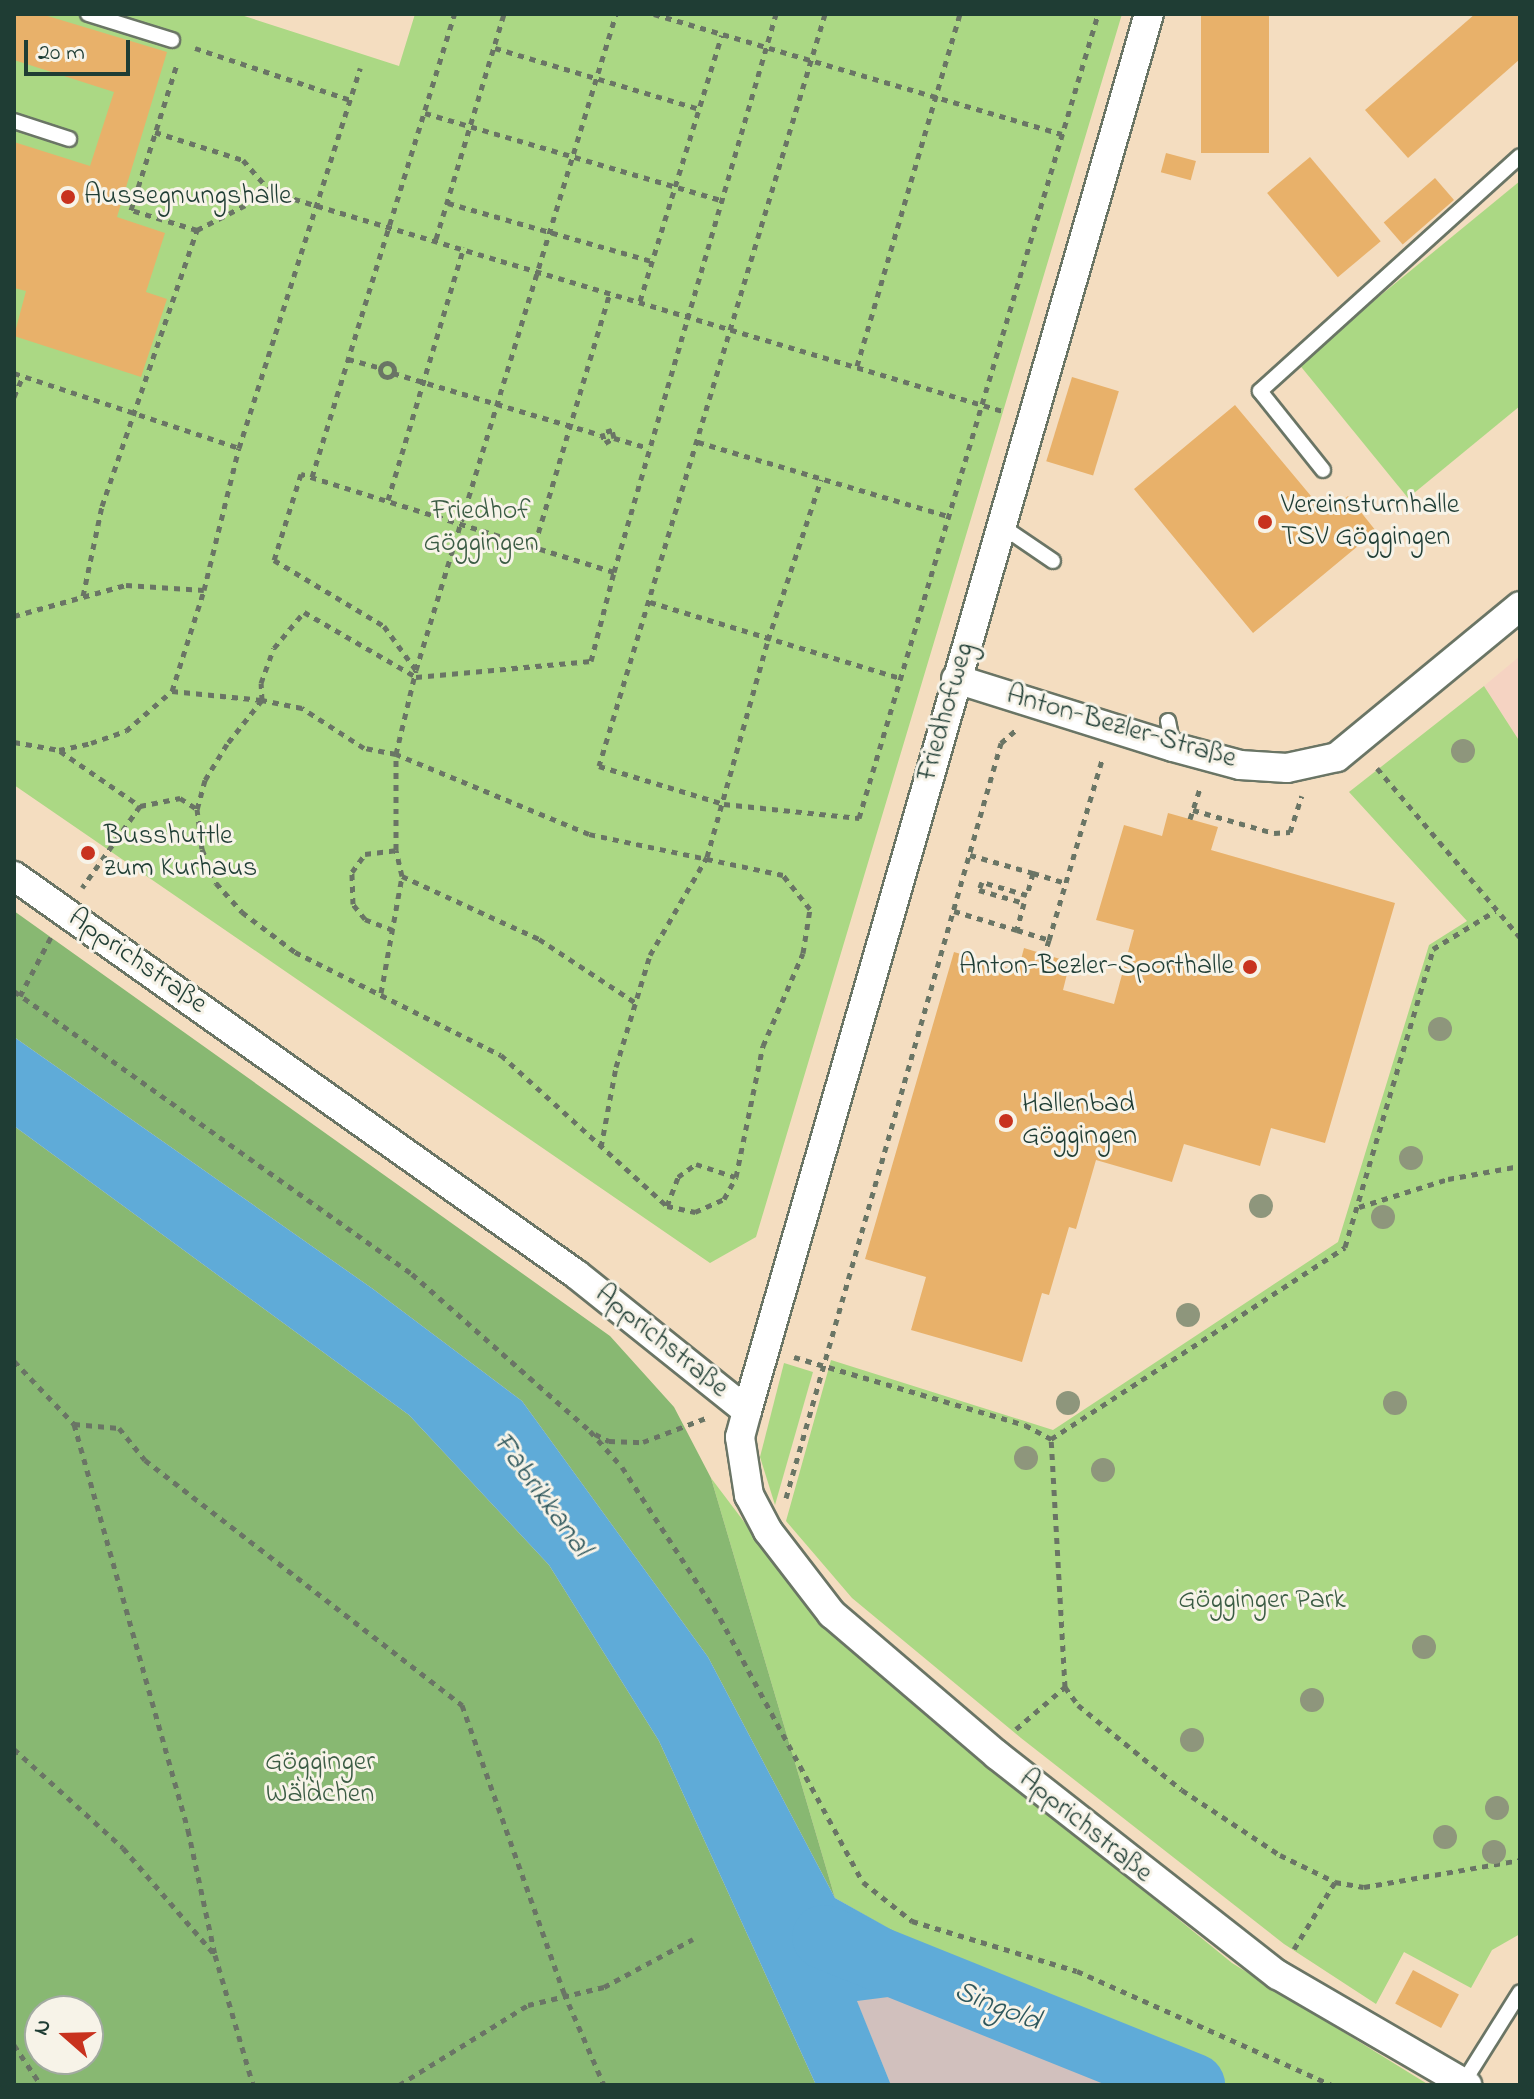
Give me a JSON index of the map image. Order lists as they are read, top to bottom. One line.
{"streets":{"street":["Friedhofweg","Anton-Bezler-Straße","Apprichstraße"]},"crossings":[["Friedhofweg","Anton-Bezler-Straße"],["Friedhofweg","Apprichstraße"]],"water":["Fabrikkanal","Singold"],"parks":["Friedhof Göggingen","Gögginger Park","Gögginger Wäldchen"],"places":["Aussegnungshalle","Vereinsturnhalle TSV Göggingen","Busshuttle zum Kurhaus","Anton-Bezler-Sporthalle","Hallenbad Göggingen"],"scale_bar":"20 m","north":"left"}
